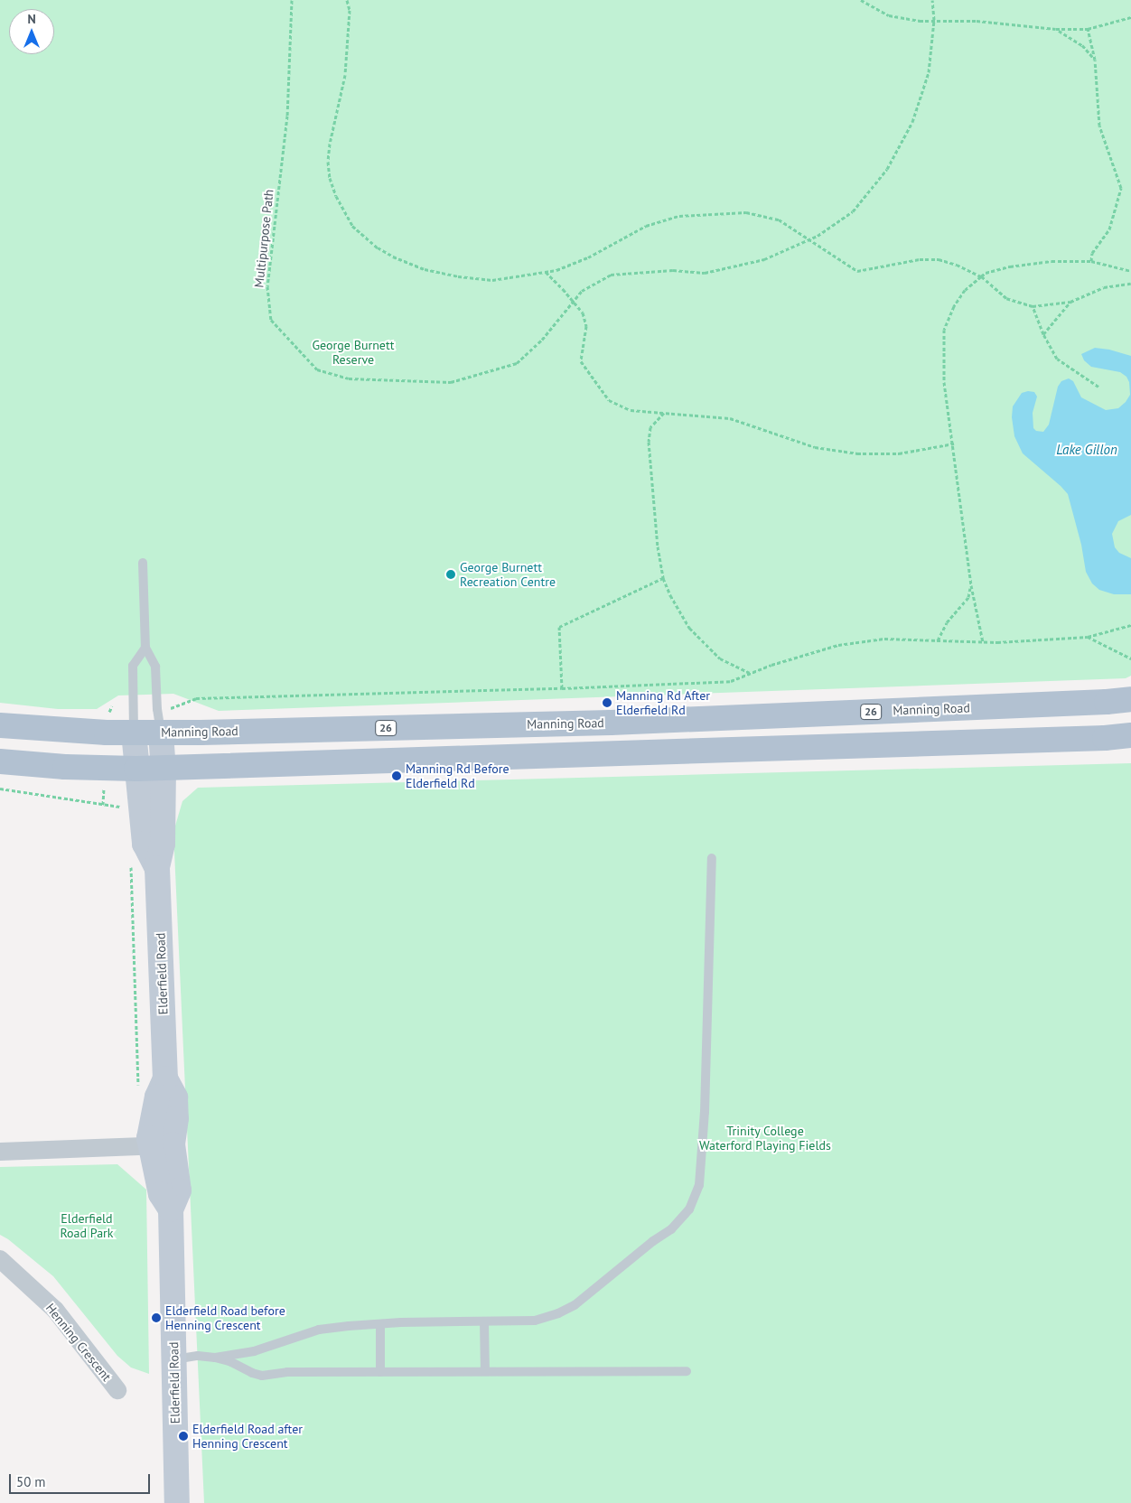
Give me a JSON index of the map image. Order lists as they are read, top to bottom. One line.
{"streets":{"main road":["Manning Road","26"],"street":["Elderfield Road","Henning Crescent"],"path":["Multipurpose Path"]},"crossings":[["Manning Road","Elderfield Road"]],"water":["Lake Gillon"],"parks":["George Burnett Reserve","Trinity College Waterford Playing Fields","Elderfield Road Park"],"places":["George Burnett Recreation Centre","Manning Rd After Elderfield Rd","Manning Rd Before Elderfield Rd","Elderfield Road before Henning Crescent","Elderfield Road after Henning Crescent"],"scale_bar":"50 m","north":"top"}
